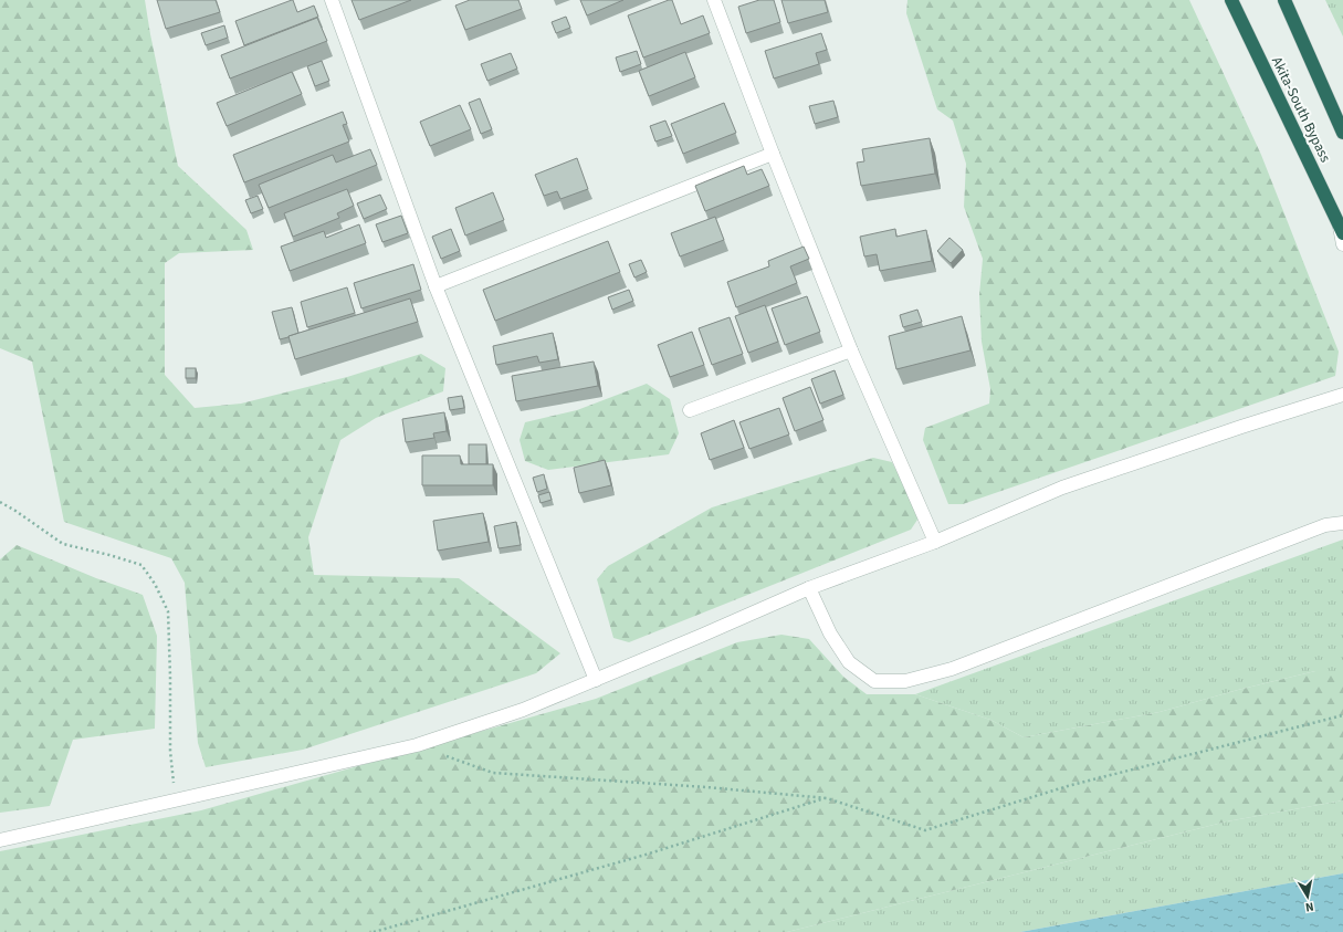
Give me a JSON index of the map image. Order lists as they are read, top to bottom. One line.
{"streets":{"highway":["Akita-South Bypass"]},"north":"bottom"}
